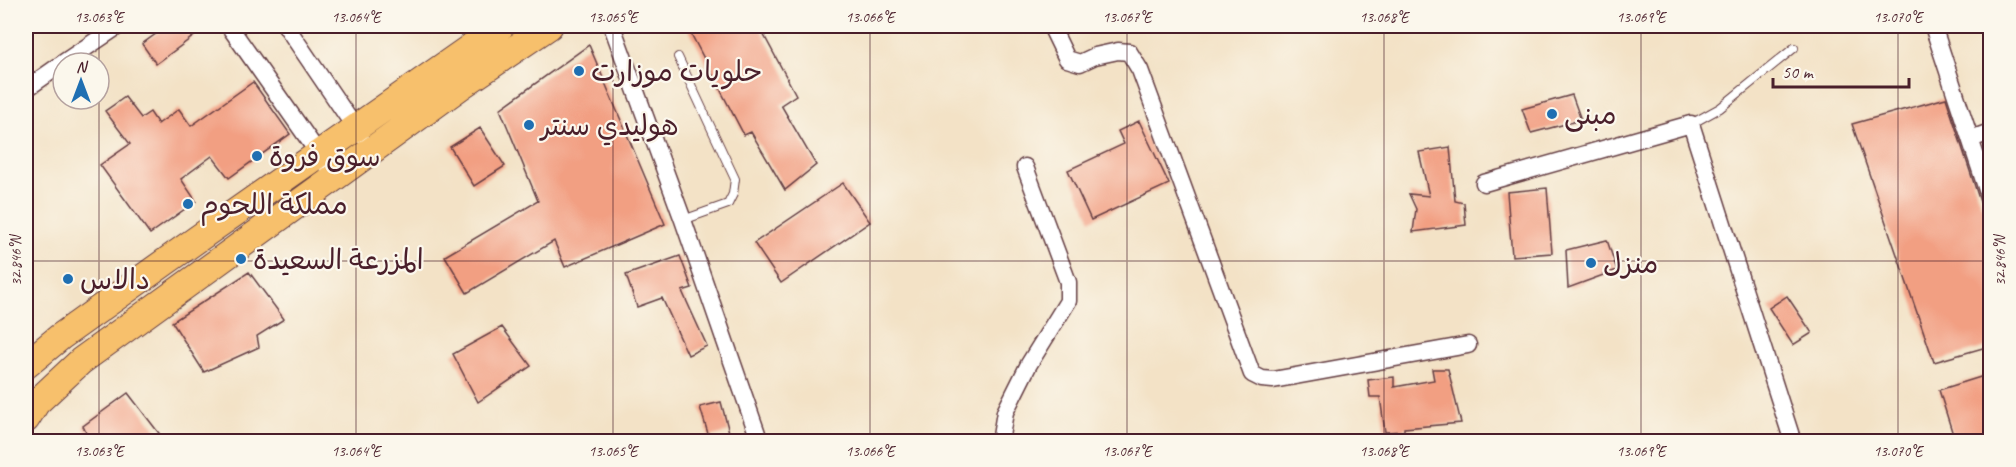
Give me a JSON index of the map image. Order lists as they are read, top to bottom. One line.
{"places":["حلويات موزارت","مبنى","هوليدي سنتر","سوق فروة","مملكة اللحوم","المزرعة السعيدة","منزل","دالاس"],"scale_bar":"50 m","north":"top","coordinates":["13.063°E","13.064°E","13.065°E","13.066°E","13.067°E","13.068°E","13.069°E","13.070°E","32.846°N"]}
